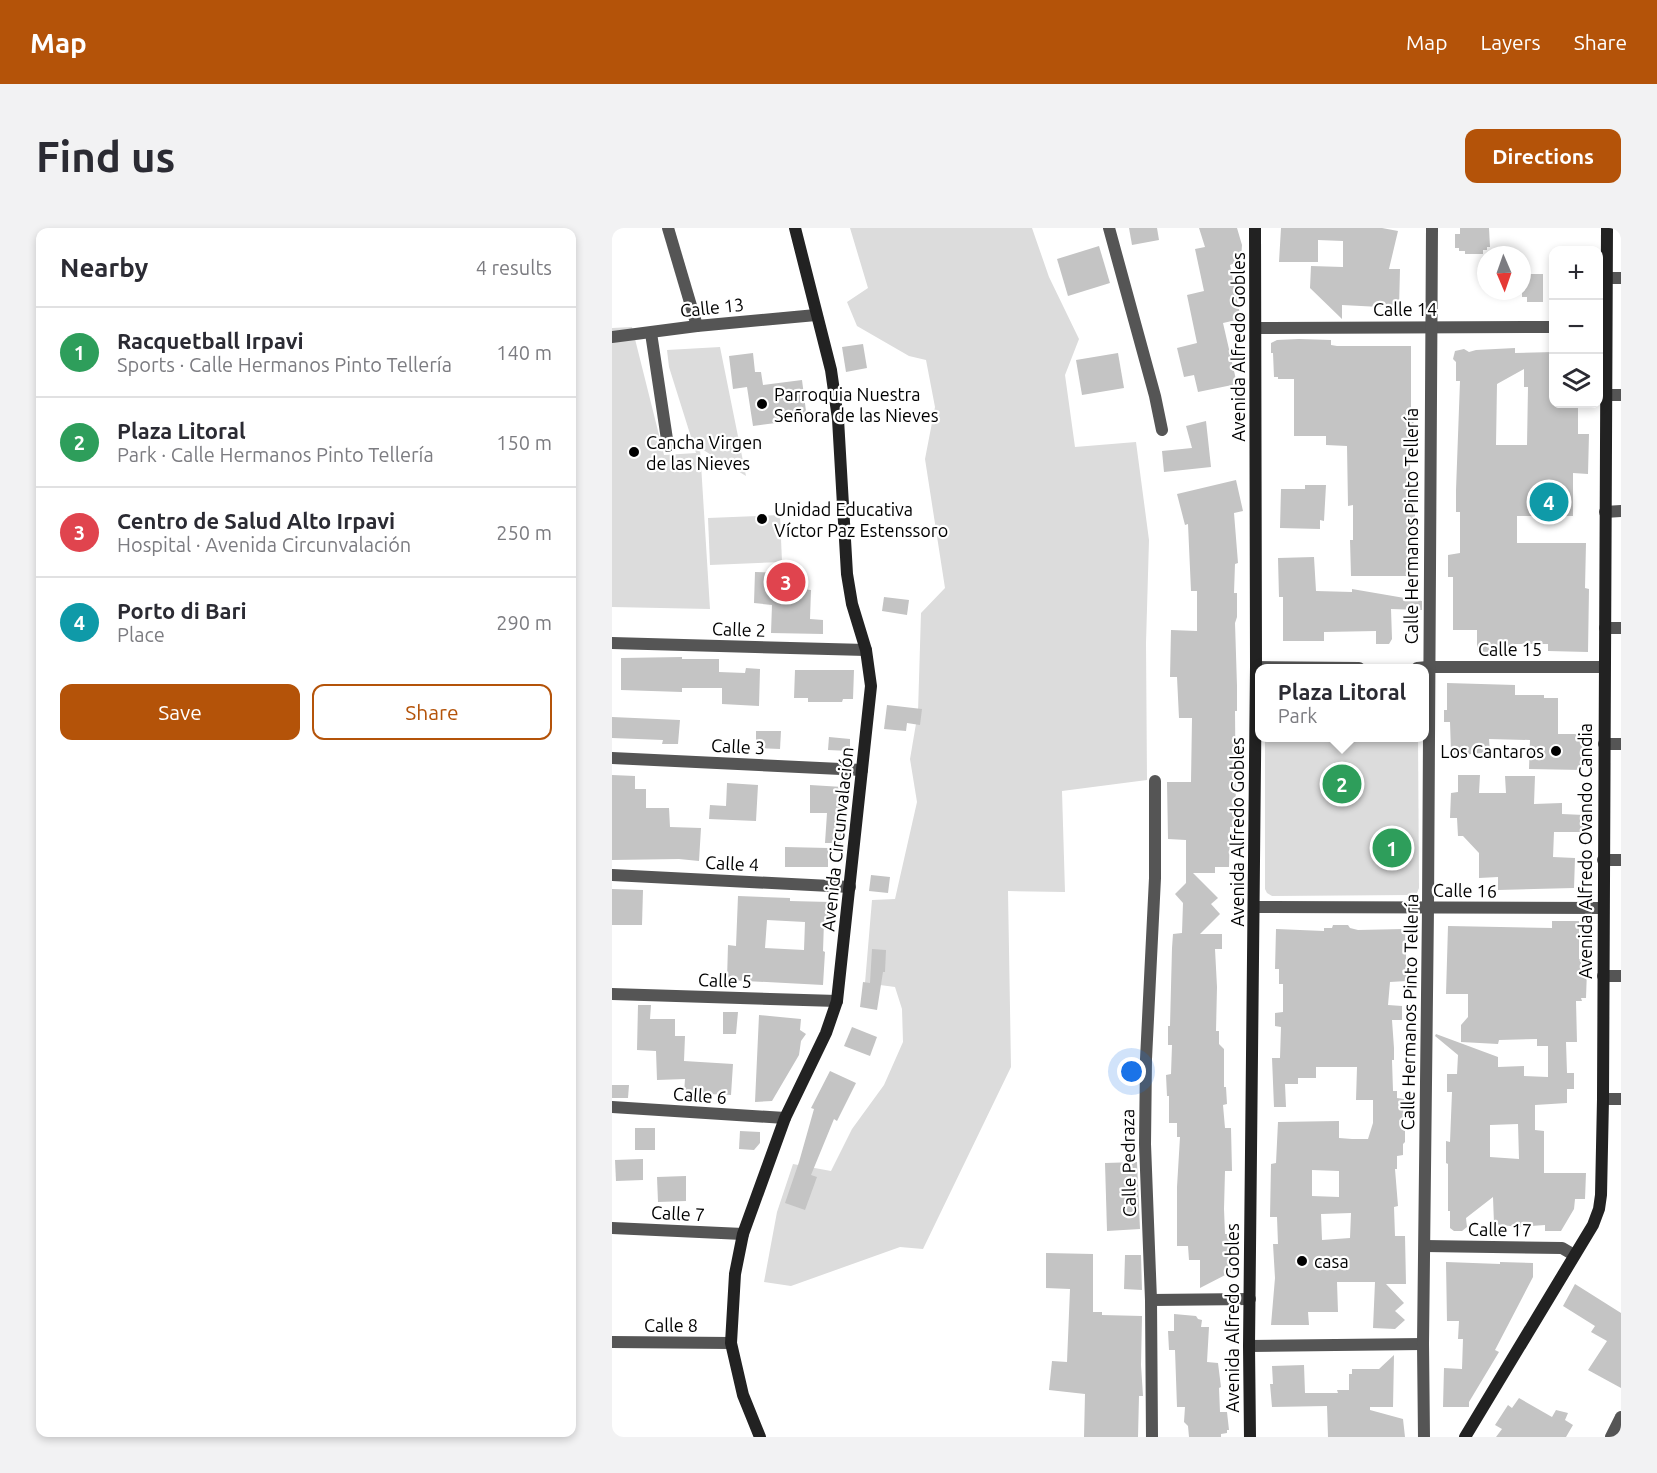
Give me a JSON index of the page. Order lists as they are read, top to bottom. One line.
{"streets":{"main road":["Avenida Alfredo Gobles","Avenida Circunvalación","Avenida Alfredo Ovando Candia"],"street":["Calle 13","Calle 14","Calle Hermanos Pinto Tellería","Calle 2","Calle 15","Calle 3","Calle 4","Calle 16","Calle 5","Calle 6","Calle Pedraza","Calle 7","Calle 17","Calle 8"]},"crossings":[["Calle 13","Avenida Circunvalación"],["Calle 14","Avenida Alfredo Gobles"],["Calle 14","Calle Hermanos Pinto Tellería"],["Avenida Alfredo Gobles","Calle 16"],["Calle Hermanos Pinto Tellería","Calle 16"],["Calle Hermanos Pinto Tellería","Calle 17"],["Calle 2","Avenida Circunvalación"],["Calle 15","Avenida Alfredo Ovando Candia"],["Calle 3","Avenida Circunvalación"],["Avenida Circunvalación","Calle 4"],["Avenida Circunvalación","Calle 5"],["Avenida Circunvalación","Calle 6"],["Avenida Circunvalación","Calle 7"],["Avenida Circunvalación","Calle 8"],["Avenida Alfredo Ovando Candia","Calle 16"],["Avenida Alfredo Ovando Candia","Calle 17"]],"places":["Parroquia Nuestra Señora de las Nieves","Cancha Virgen de las Nieves","Unidad Educativa Víctor Paz Estenssoro","Los Cantaros","casa"],"north":"bottom","page":{"header":"Map","nav":["Map","Layers","Share"],"buttons":["Directions",["Save","Share"]],"title":"Find us","heading":["Nearby","4 results"],"map_buttons":["+","−"],"list":[{"mark":"1","name":"Racquetball Irpavi","note":"Sports · Calle Hermanos Pinto Tellería","value":"140 m"},{"mark":"2","name":"Plaza Litoral","note":"Park · Calle Hermanos Pinto Tellería","value":"150 m"},{"mark":"3","name":"Centro de Salud Alto Irpavi","note":"Hospital · Avenida Circunvalación","value":"250 m"},{"mark":"4","name":"Porto di Bari","note":"Place","value":"290 m"}],"pins":["4","3","2","1"],"popup":["Plaza Litoral","Park"]}}
